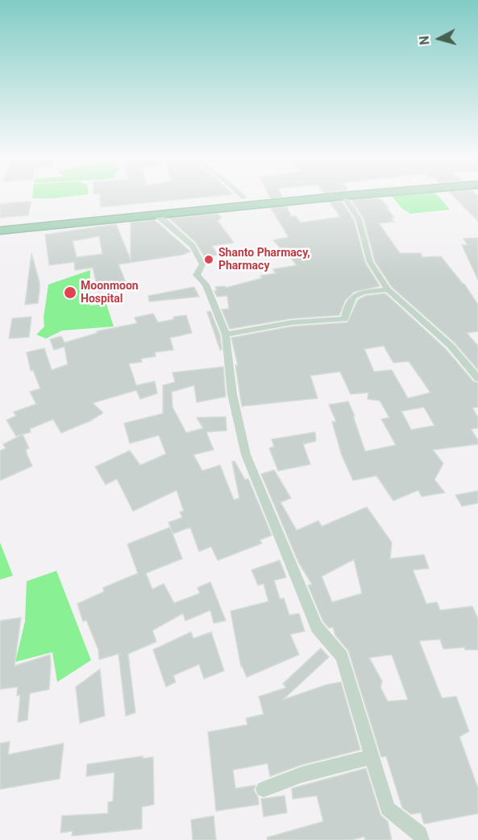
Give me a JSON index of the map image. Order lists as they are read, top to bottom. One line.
{"places":["Shanto Pharmacy, Pharmacy","Moonmoon Hospital"],"north":"left"}
